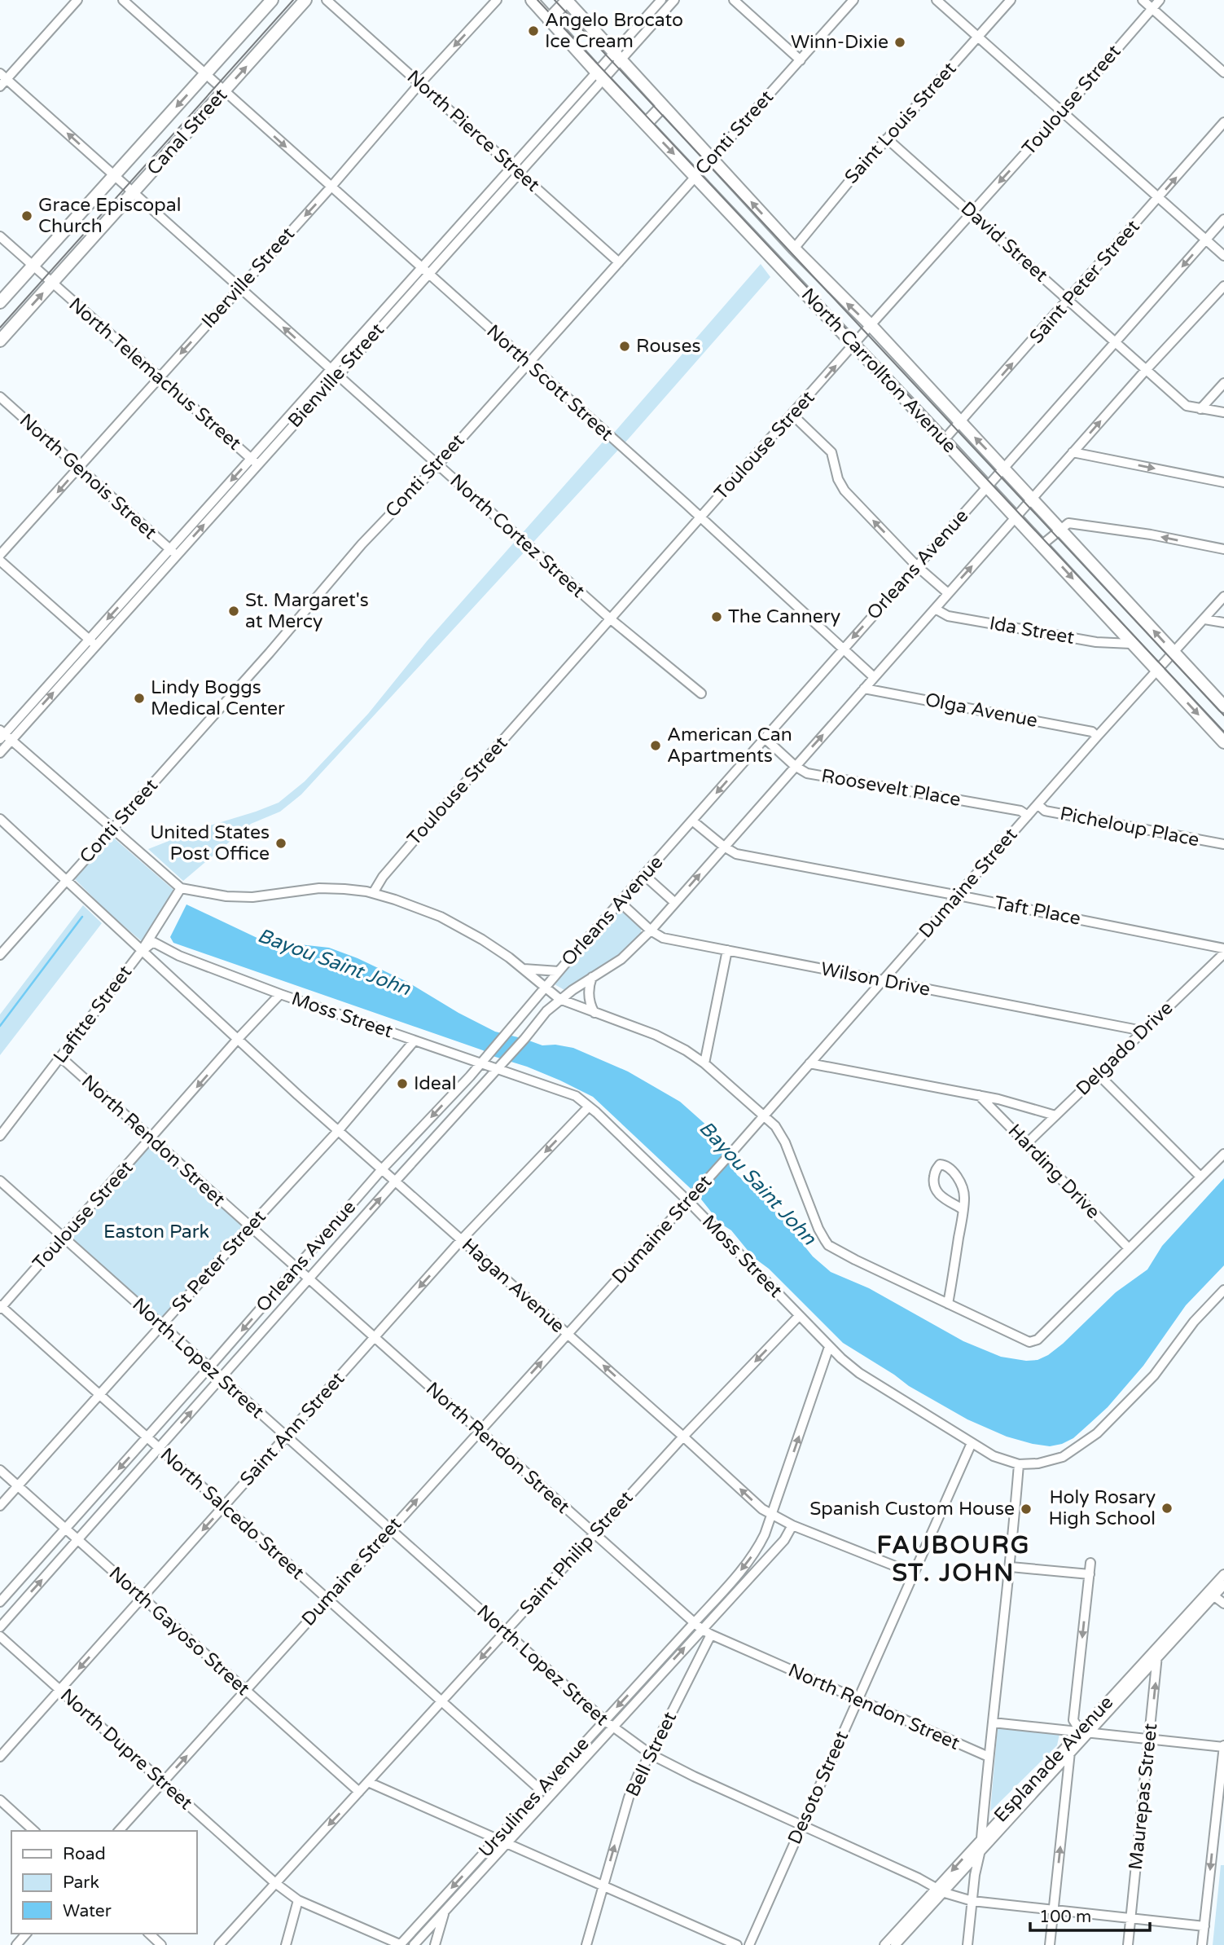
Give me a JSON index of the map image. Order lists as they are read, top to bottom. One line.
{"streets":{"main road":["Canal Street","North Carrollton Avenue"],"street":["Toulouse Street","Saint Louis Street","North Pierce Street","Conti Street","David Street","Iberville Street","Saint Peter Street","North Telemachus Street","Bienville Street","North Scott Street","North Genois Street","North Cortez Street","Orleans Avenue","Ida Street","Olga Avenue","Roosevelt Place","Picheloup Place","Dumaine Street","Taft Place","Wilson Drive","Lafitte Street","Moss Street","Delgado Drive","North Rendon Street","Harding Drive","St Peter Street","Hagan Avenue","North Lopez Street","Saint Ann Street","North Salcedo Street","Saint Philip Street","North Gayoso Street","North Dupre Street","Bell Street","Esplanade Avenue","Desoto Street","Maurepas Street","Ursulines Avenue"]},"crossings":[["Toulouse Street","David Street"],["Toulouse Street","North Carrollton Avenue"],["Toulouse Street","North Scott Street"],["Toulouse Street","North Cortez Street"],["Toulouse Street","Moss Street"],["Toulouse Street","North Rendon Street"],["Toulouse Street","Hagan Avenue"],["Toulouse Street","North Lopez Street"],["Toulouse Street","North Salcedo Street"],["Saint Louis Street","David Street"],["Saint Louis Street","North Carrollton Avenue"],["North Pierce Street","Conti Street"],["North Pierce Street","Iberville Street"],["North Pierce Street","Bienville Street"],["Canal Street","North Telemachus Street"],["Canal Street","North Scott Street"],["Canal Street","North Cortez Street"],["Conti Street","North Carrollton Avenue"],["Conti Street","North Scott Street"],["Conti Street","North Cortez Street"],["Conti Street","Hagan Avenue"],["David Street","Saint Peter Street"],["David Street","Orleans Avenue"],["Iberville Street","North Telemachus Street"],["Iberville Street","North Scott Street"],["Iberville Street","North Genois Street"],["Iberville Street","North Cortez Street"],["Saint Peter Street","North Carrollton Avenue"],["North Carrollton Avenue","Bienville Street"],["North Carrollton Avenue","Orleans Avenue"],["North Carrollton Avenue","Ida Street"],["North Carrollton Avenue","Dumaine Street"],["North Telemachus Street","Bienville Street"],["Bienville Street","North Scott Street"],["Bienville Street","North Genois Street"],["Bienville Street","North Cortez Street"],["North Scott Street","Orleans Avenue"],["Orleans Avenue","Ida Street"],["Orleans Avenue","Olga Avenue"],["Orleans Avenue","Roosevelt Place"],["Orleans Avenue","Taft Place"],["Orleans Avenue","Wilson Drive"],["Orleans Avenue","Moss Street"],["Orleans Avenue","North Rendon Street"],["Orleans Avenue","Hagan Avenue"],["Orleans Avenue","North Lopez Street"],["Orleans Avenue","North Salcedo Street"],["Orleans Avenue","North Gayoso Street"],["Olga Avenue","Dumaine Street"],["Roosevelt Place","Dumaine Street"],["Picheloup Place","Dumaine Street"],["Dumaine Street","Taft Place"],["Dumaine Street","Wilson Drive"],["Dumaine Street","Moss Street"],["Dumaine Street","North Rendon Street"],["Dumaine Street","Harding Drive"],["Dumaine Street","Hagan Avenue"],["Dumaine Street","North Lopez Street"],["Dumaine Street","North Salcedo Street"],["Dumaine Street","North Gayoso Street"],["Dumaine Street","North Dupre Street"],["Wilson Drive","Delgado Drive"],["Lafitte Street","Moss Street"],["Lafitte Street","North Rendon Street"],["Lafitte Street","Hagan Avenue"],["Moss Street","St Peter Street"],["Moss Street","Hagan Avenue"],["Moss Street","Saint Ann Street"],["Moss Street","Saint Philip Street"],["Moss Street","Desoto Street"],["Delgado Drive","Harding Drive"],["North Rendon Street","St Peter Street"],["North Rendon Street","Saint Ann Street"],["North Rendon Street","Saint Philip Street"],["North Rendon Street","Bell Street"],["North Rendon Street","Desoto Street"],["North Rendon Street","Ursulines Avenue"],["St Peter Street","Hagan Avenue"],["St Peter Street","North Lopez Street"],["St Peter Street","North Salcedo Street"],["St Peter Street","North Gayoso Street"],["Hagan Avenue","Saint Ann Street"],["Hagan Avenue","Saint Philip Street"],["Hagan Avenue","Desoto Street"],["Hagan Avenue","Ursulines Avenue"],["North Lopez Street","Saint Ann Street"],["North Lopez Street","Saint Philip Street"],["North Lopez Street","Bell Street"],["North Lopez Street","Esplanade Avenue"],["North Lopez Street","Desoto Street"],["North Lopez Street","Maurepas Street"],["North Lopez Street","Ursulines Avenue"],["Saint Ann Street","North Salcedo Street"],["Saint Ann Street","North Gayoso Street"],["Saint Ann Street","North Dupre Street"],["North Salcedo Street","Saint Philip Street"],["North Salcedo Street","Ursulines Avenue"],["Saint Philip Street","North Gayoso Street"],["Saint Philip Street","North Dupre Street"],["North Dupre Street","Ursulines Avenue"],["Esplanade Avenue","Maurepas Street"]],"one_way":["Iberville Street","Saint Peter Street","Saint Ann Street","Saint Philip Street","Bell Street"],"districts":["FAUBOURG ST. JOHN"],"water":["Bayou Saint John"],"parks":["Easton Park"],"places":["Angelo Brocato Ice Cream","Winn-Dixie","Grace Episcopal Church","Rouses","St. Margaret's at Mercy","The Cannery","Lindy Boggs Medical Center","American Can Apartments","United States Post Office","Ideal","Holy Rosary High School","Spanish Custom House"],"legend":["Road","Park","Water"],"scale_bar":"100 m"}
